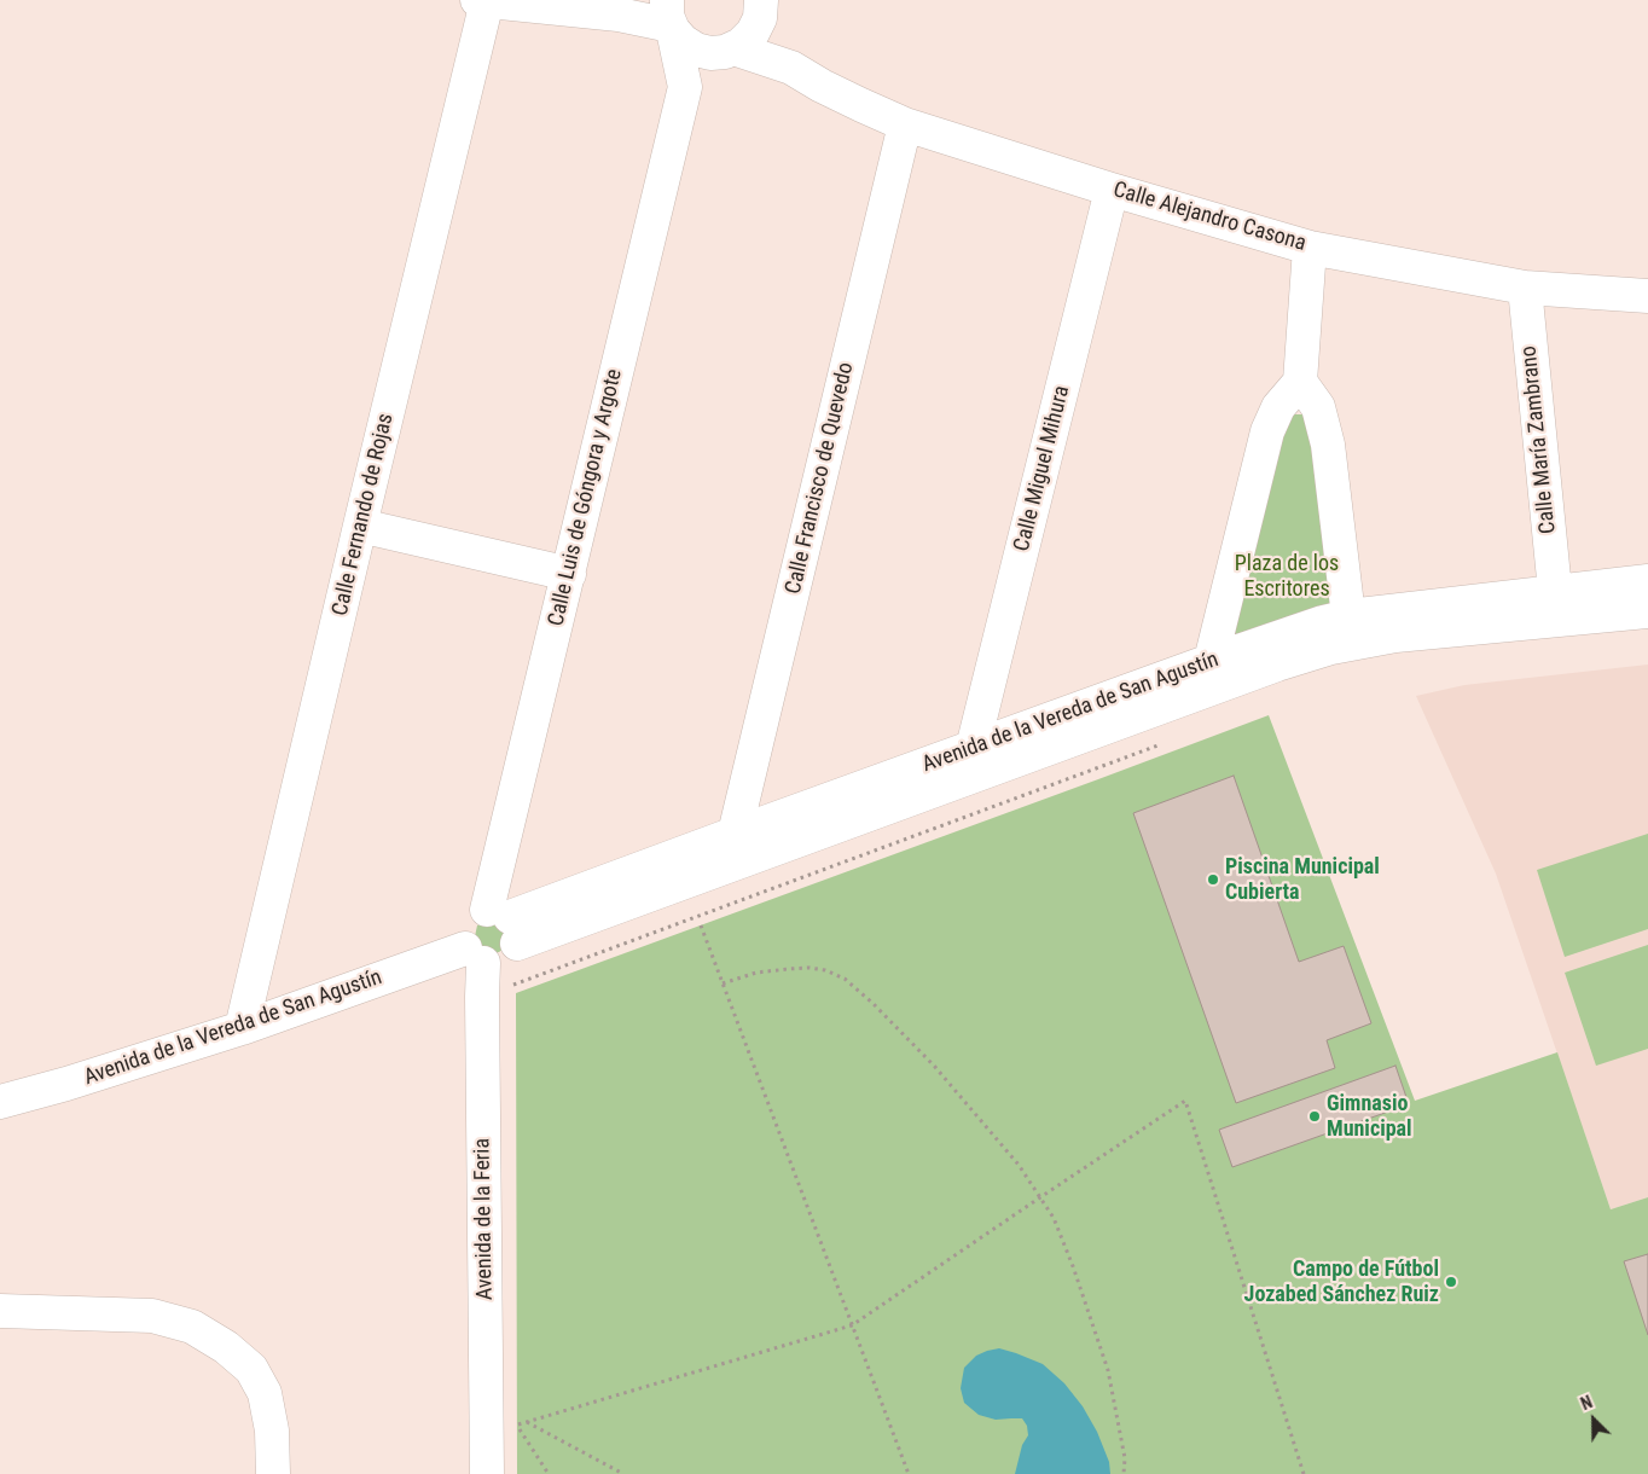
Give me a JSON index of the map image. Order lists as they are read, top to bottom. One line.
{"streets":{"street":["Calle Alejandro Casona","Calle María Zambrano","Calle Miguel Mihura","Calle Francisco de Quevedo","Calle Luis de Góngora y Argote","Calle Fernando de Rojas","Avenida de la Vereda de San Agustín","Avenida de la Feria"]},"crossings":[["Calle Alejandro Casona","Calle María Zambrano"],["Calle Alejandro Casona","Calle Miguel Mihura"],["Calle Alejandro Casona","Calle Francisco de Quevedo"],["Calle Alejandro Casona","Calle Luis de Góngora y Argote"],["Calle María Zambrano","Avenida de la Vereda de San Agustín"],["Calle Miguel Mihura","Avenida de la Vereda de San Agustín"],["Calle Francisco de Quevedo","Avenida de la Vereda de San Agustín"],["Calle Luis de Góngora y Argote","Avenida de la Vereda de San Agustín"],["Calle Luis de Góngora y Argote","Avenida de la Feria"],["Calle Fernando de Rojas","Avenida de la Vereda de San Agustín"],["Avenida de la Vereda de San Agustín","Avenida de la Feria"]],"parks":["Plaza de los Escritores"],"places":["Piscina Municipal Cubierta","Gimnasio Municipal","Campo de Fútbol Jozabed Sánchez Ruiz"],"north":"top left"}
